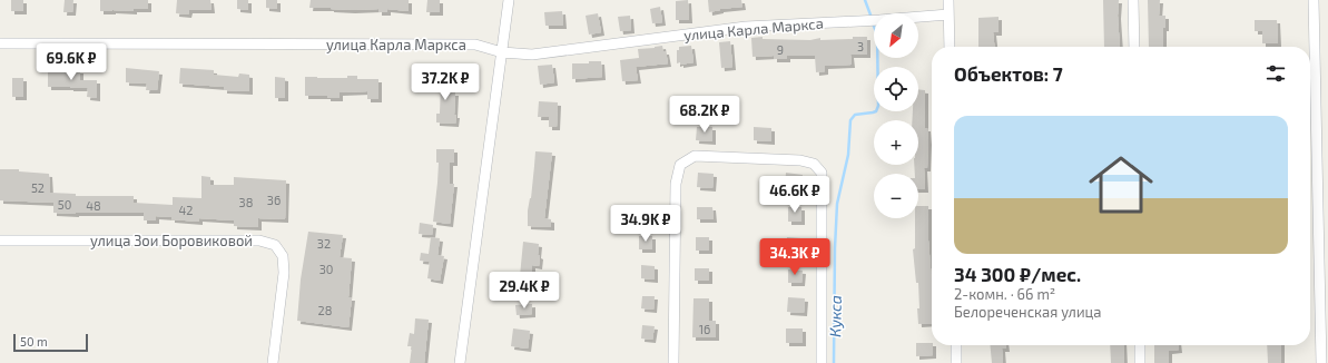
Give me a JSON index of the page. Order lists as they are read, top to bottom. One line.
{"streets":{"street":["улица Карла Маркса","улица Зои Боровиковой"]},"water":["Кукса"],"house_numbers":["3","9","52","36","38","50","48","42","32","30","28","16"],"scale_bar":"50 m","north":"bottom left","page":{"map_buttons":["+","−"],"price":["69.6K ₽","37.2K ₽","68.2K ₽","46.6K ₽","34.9K ₽","34.3K ₽","29.4K ₽"],"heading":"Объектов: 7","list":[{"name":"34 300 ₽/мес.","note":"2-комн. · 66 m² · Белореченская улица"}],"scale":"50 m"}}
